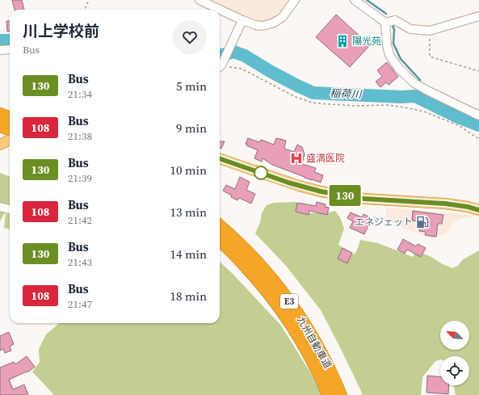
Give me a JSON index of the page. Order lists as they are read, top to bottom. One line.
{"streets":{"highway":["E3","九州自動車道"]},"water":["稲荷川"],"places":{"building":["陽光苑"],"hospital":["盛満医院"],"fuel station":["エネジェット"]},"lines":["bus line 130"],"north":"top left","page":{"on_map":"130","heading":["川上学校前","Bus"],"list":[{"mark":"130","name":"Bus","note":"21:34","value":"5 min"},{"mark":"108","name":"Bus","note":"21:38","value":"9 min"},{"mark":"130","name":"Bus","note":"21:39","value":"10 min"},{"mark":"108","name":"Bus","note":"21:42","value":"13 min"},{"mark":"130","name":"Bus","note":"21:43","value":"14 min"},{"mark":"108","name":"Bus","note":"21:47","value":"18 min"}]}}
